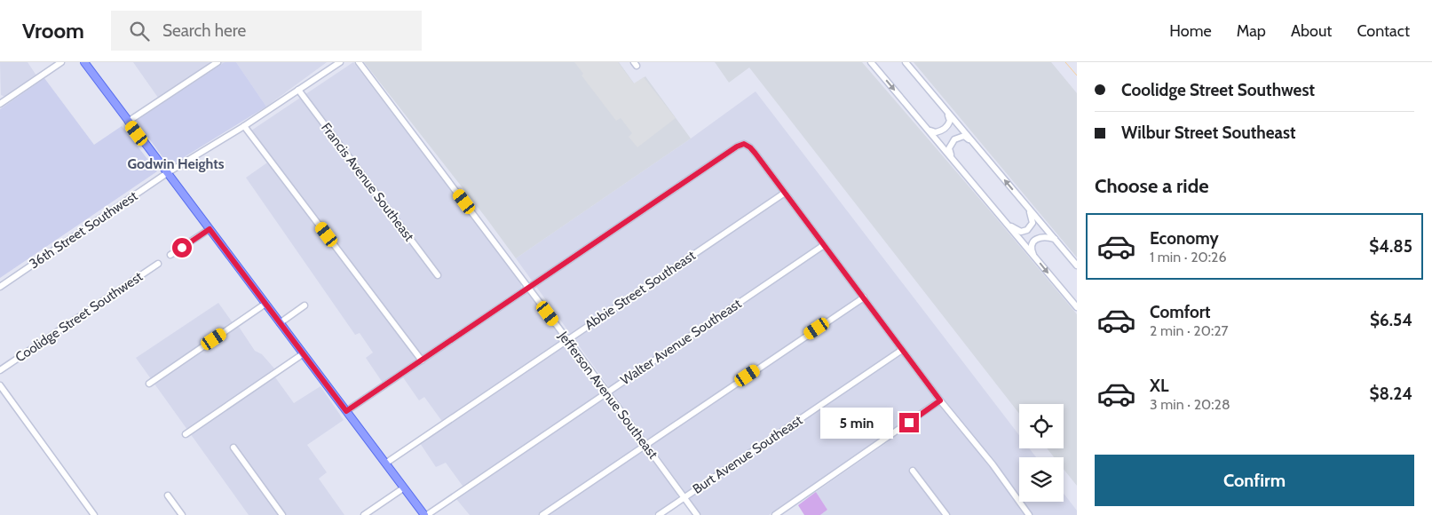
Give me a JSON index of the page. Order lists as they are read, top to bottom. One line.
{"streets":{"street":["Francis Avenue Southeast","36th Street Southwest","Abbie Street Southeast","Coolidge Street Southwest","Walter Avenue Southeast","Jefferson Avenue Southeast","Burt Avenue Southeast"]},"crossings":[["Francis Avenue Southeast","36th Street Southwest"],["Abbie Street Southeast","Jefferson Avenue Southeast"],["Walter Avenue Southeast","Jefferson Avenue Southeast"],["Jefferson Avenue Southeast","Burt Avenue Southeast"]],"districts":["Godwin Heights"],"page":{"header":"Vroom","search":"Search here","nav":["Home","Map","About","Contact"],"banner":["Coolidge Street Southwest","Wilbur Street Southeast"],"heading":"Choose a ride","list":[{"name":"Economy","note":"1 min · 20:26","value":"$4.85"},{"name":"Comfort","note":"2 min · 20:27","value":"$6.54"},{"name":"XL","note":"3 min · 20:28","value":"$8.24"}],"bubble":"5 min","buttons":"Confirm"}}
